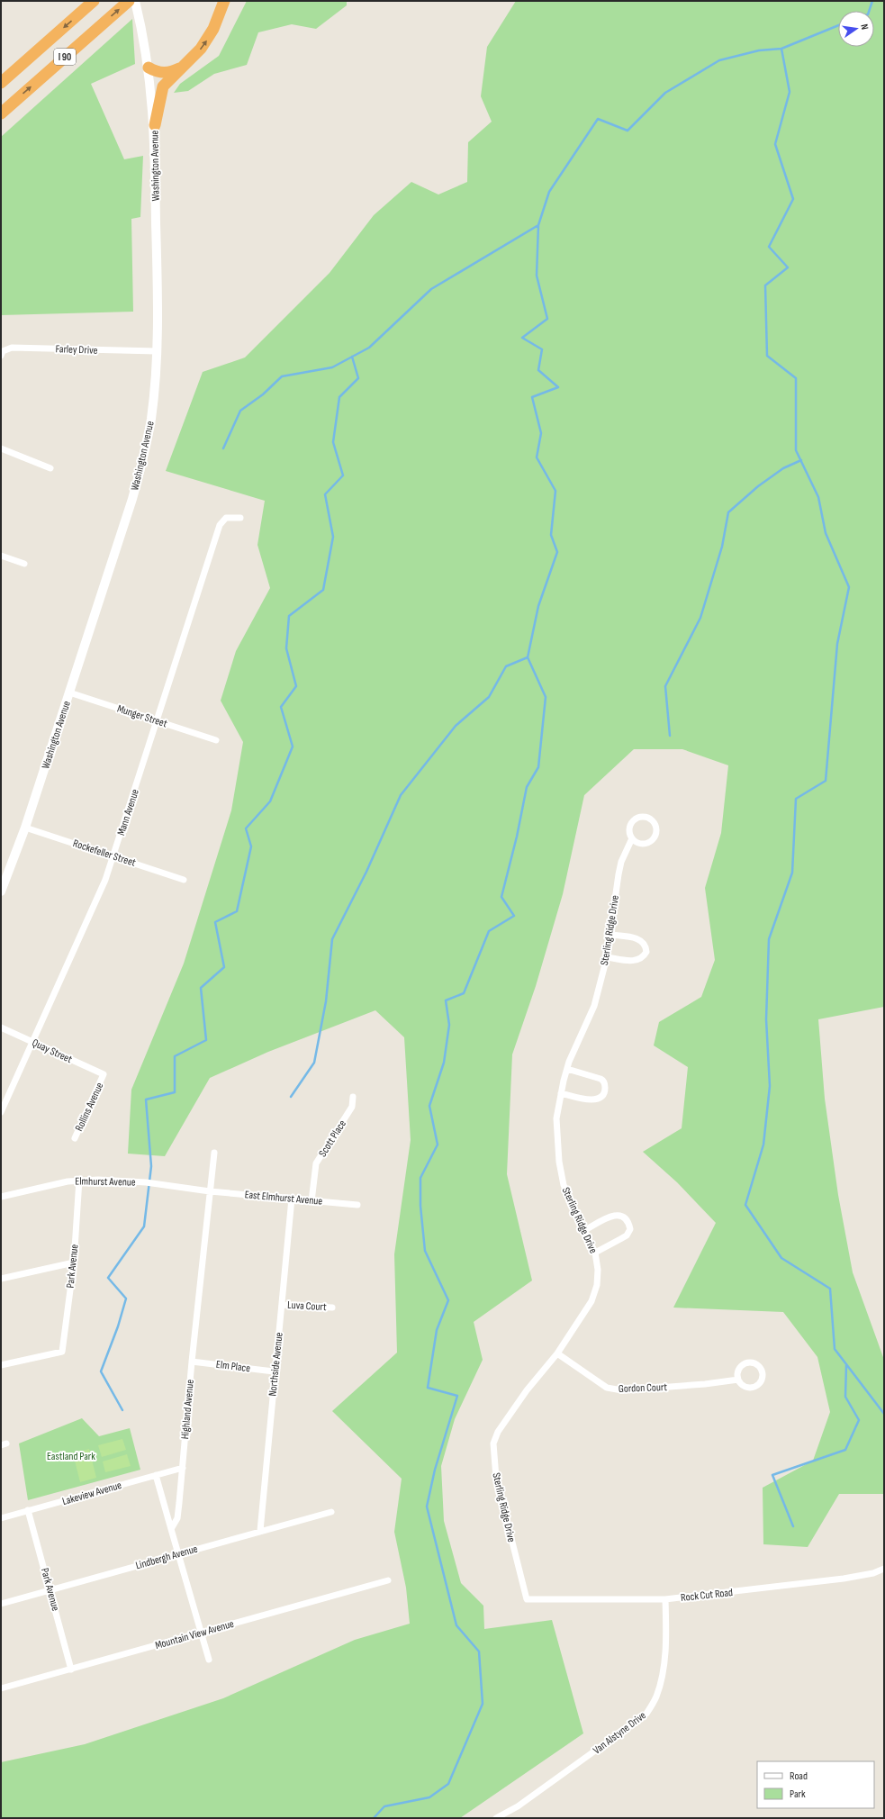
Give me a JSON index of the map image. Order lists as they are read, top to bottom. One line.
{"streets":{"highway":["I 90"],"street":["Washington Avenue","Farley Drive","Munger Street","Mann Avenue","Rockefeller Street","Sterling Ridge Drive","Quay Street","Rollins Avenue","Scott Place","Elmhurst Avenue","East Elmhurst Avenue","Park Avenue","Luva Court","Northside Avenue","Elm Place","Gordon Court","Highland Avenue","Lakeview Avenue","Lindbergh Avenue","Rock Cut Road","Mountain View Avenue","Van Alstyne Drive"]},"crossings":[["Washington Avenue","Farley Drive"],["Washington Avenue","Munger Street"],["Washington Avenue","Rockefeller Street"],["Munger Street","Mann Avenue"],["Mann Avenue","Rockefeller Street"],["Mann Avenue","Quay Street"],["Sterling Ridge Drive","Gordon Court"],["Sterling Ridge Drive","Rock Cut Road"],["Quay Street","Rollins Avenue"],["Scott Place","East Elmhurst Avenue"],["Elmhurst Avenue","East Elmhurst Avenue"],["Elmhurst Avenue","Park Avenue"],["Elmhurst Avenue","Highland Avenue"],["East Elmhurst Avenue","Northside Avenue"],["East Elmhurst Avenue","Highland Avenue"],["Park Avenue","Lakeview Avenue"],["Park Avenue","Lindbergh Avenue"],["Park Avenue","Mountain View Avenue"],["Luva Court","Northside Avenue"],["Northside Avenue","Elm Place"],["Northside Avenue","Lindbergh Avenue"],["Elm Place","Highland Avenue"],["Highland Avenue","Lakeview Avenue"],["Rock Cut Road","Van Alstyne Drive"]],"parks":["Eastland Park"],"legend":["Road","Park"],"north":"right"}
